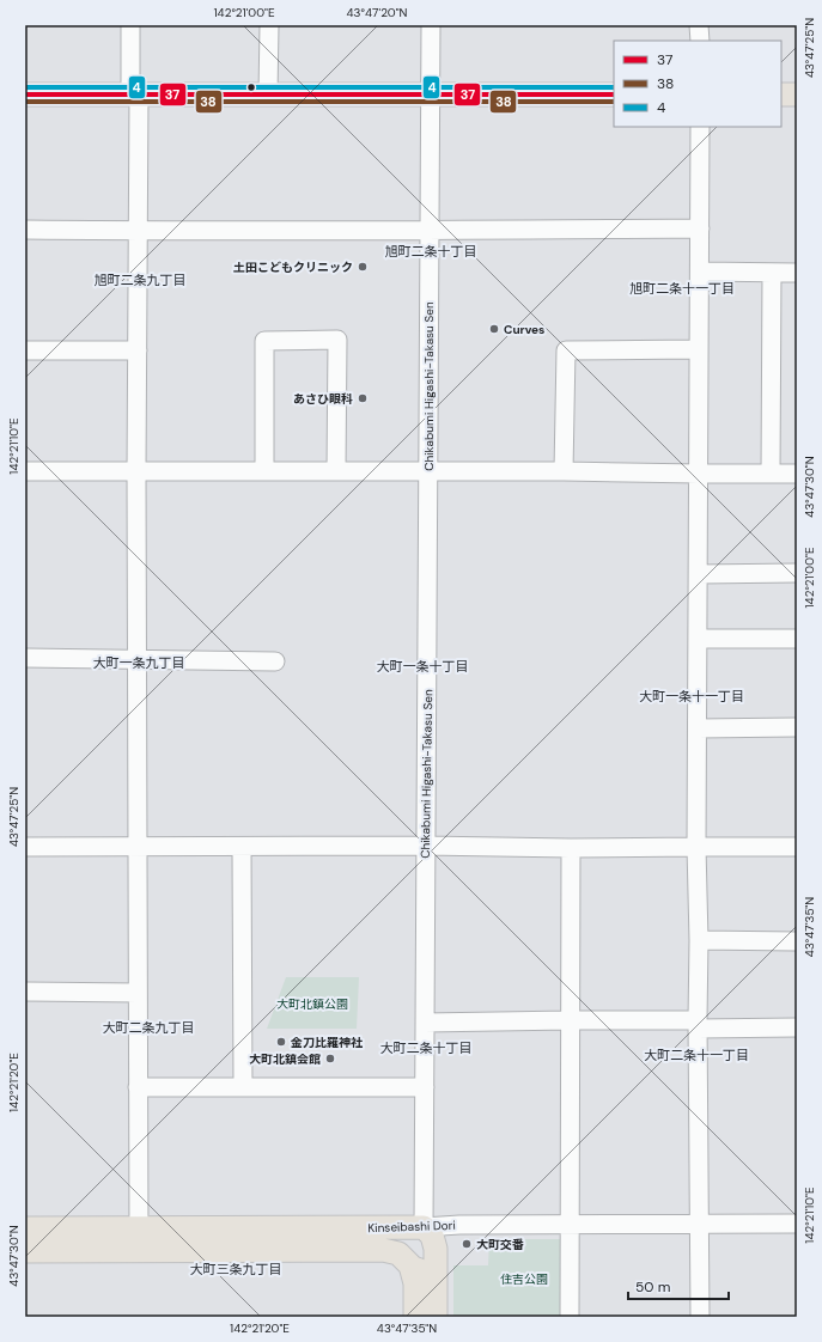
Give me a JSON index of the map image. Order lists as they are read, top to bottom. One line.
{"streets":{"main road":["Kinseibashi Dori"],"street":["Chikabumi Higashi-Takasu Sen"]},"crossings":[["Chikabumi Higashi-Takasu Sen","Kinseibashi Dori"]],"districts":["旭町二条十丁目","旭町二条九丁目","旭町二条十一丁目","大町一条九丁目","大町一条十丁目","大町一条十一丁目","大町二条九丁目","大町二条十丁目","大町二条十一丁目","大町三条九丁目"],"parks":["大町北鎮公園","住吉公園"],"places":["土田こどもクリニック","Curves","あさひ眼科","金刀比羅神社","大町北鎮会館","大町交番"],"lines":["transit line 4","transit line 37","transit line 38"],"legend":["37","38","4"],"scale_bar":"50 m","coordinates":["142°21'00\"E","43°47'20\"N","43°47'25\"N","142°21'10\"E","43°47'30\"N","43°47'35\"N","142°21'20\"E"]}
